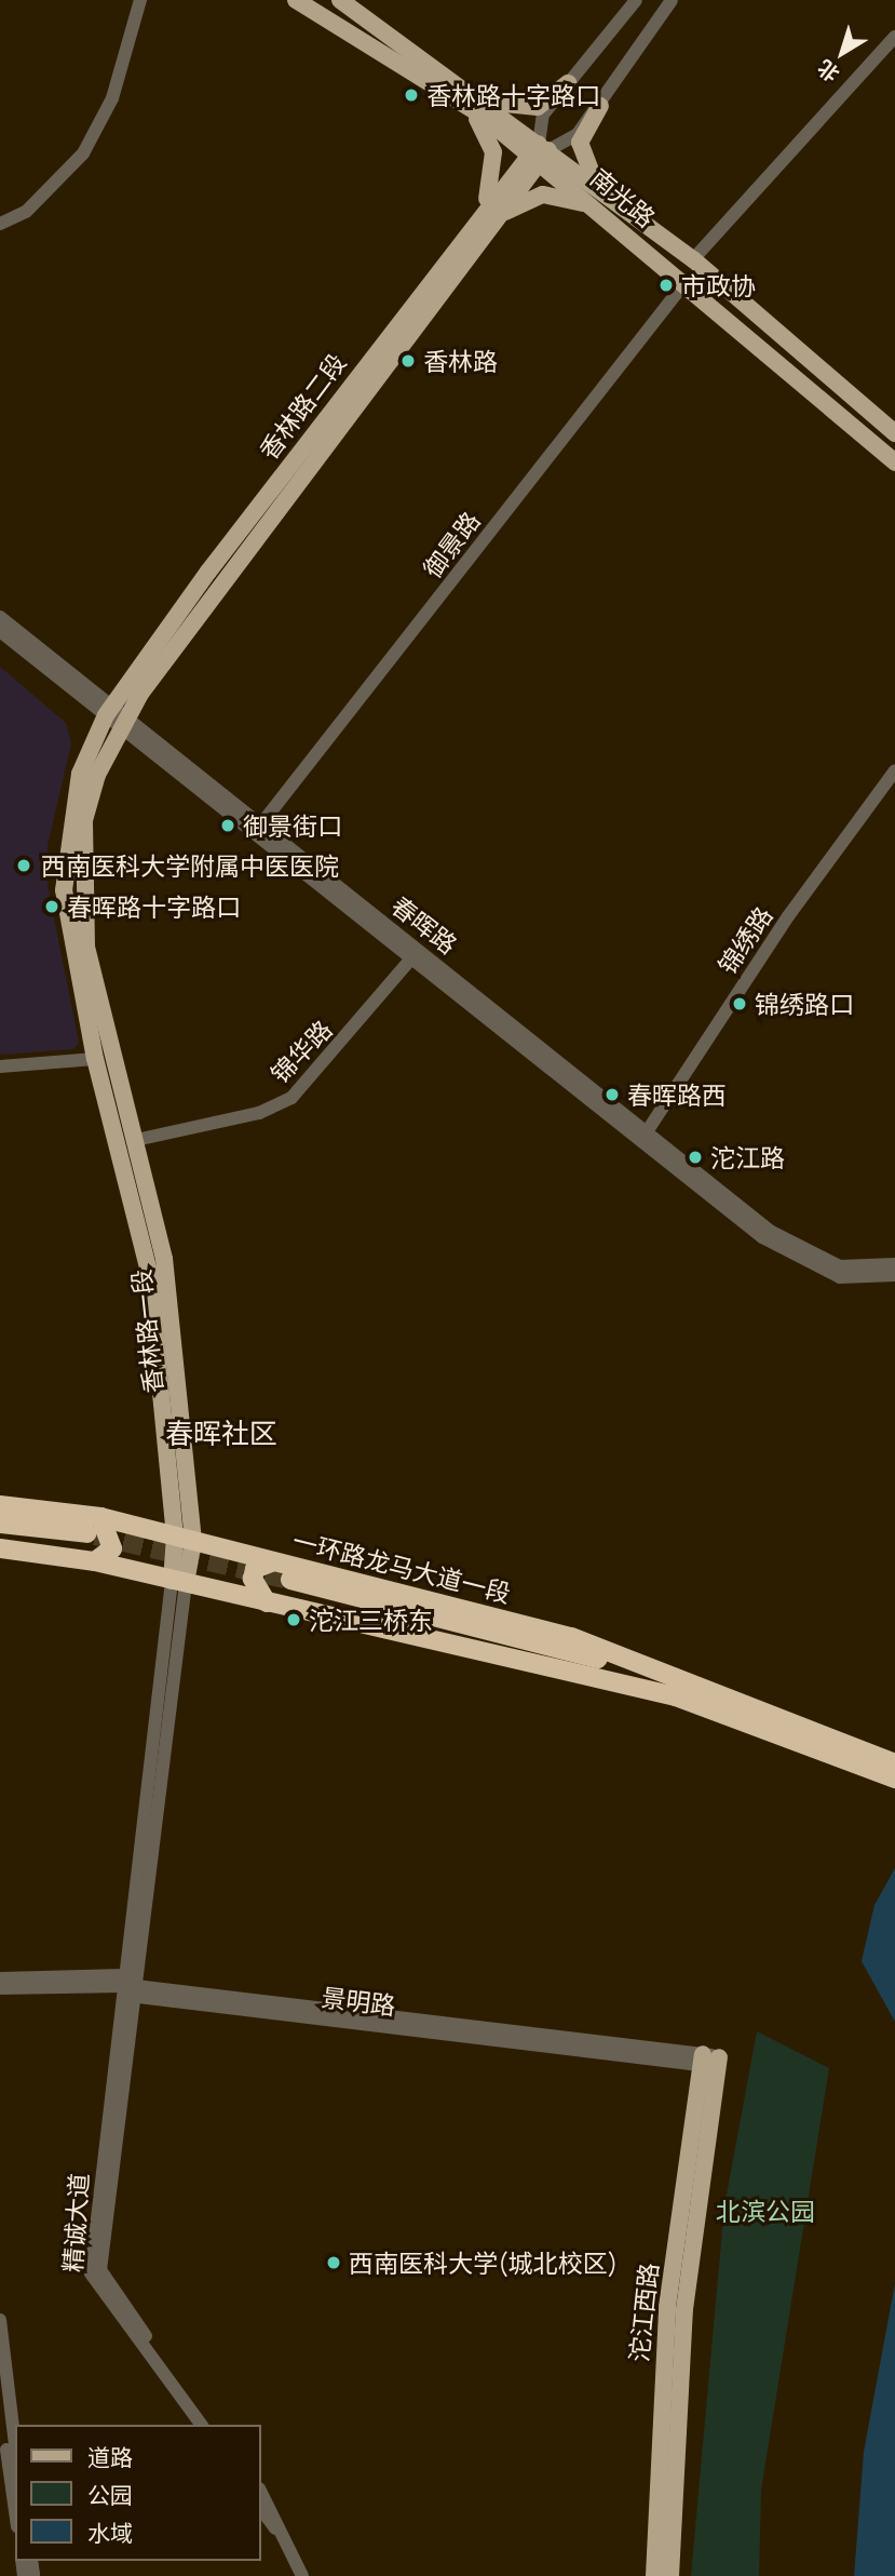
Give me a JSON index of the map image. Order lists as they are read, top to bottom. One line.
{"streets":{"highway":["一环路龙马大道一段"],"main road":["南光路","香林路二段","香林路一段","沱江西路"],"street":["御景路","春晖路","锦绣路","锦华路","景明路","精诚大道"]},"crossings":[["南光路","香林路二段"],["南光路","御景路"],["香林路二段","春晖路"],["香林路二段","香林路一段"],["御景路","春晖路"],["春晖路","锦绣路"],["春晖路","锦华路"],["春晖路","香林路一段"],["锦华路","香林路一段"],["香林路一段","一环路龙马大道一段"],["香林路一段","景明路"],["香林路一段","精诚大道"],["景明路","精诚大道"],["景明路","沱江西路"]],"districts":["春晖社区"],"parks":["北滨公园"],"places":["香林路十字路口","市政协","香林路","御景街口","西南医科大学附属中医医院","春晖路十字路口","锦绣路口","春晖路西","沱江路","沱江三桥东","西南医科大学(城北校区)"],"legend":["道路","公园","水域"],"north":"bottom left"}
